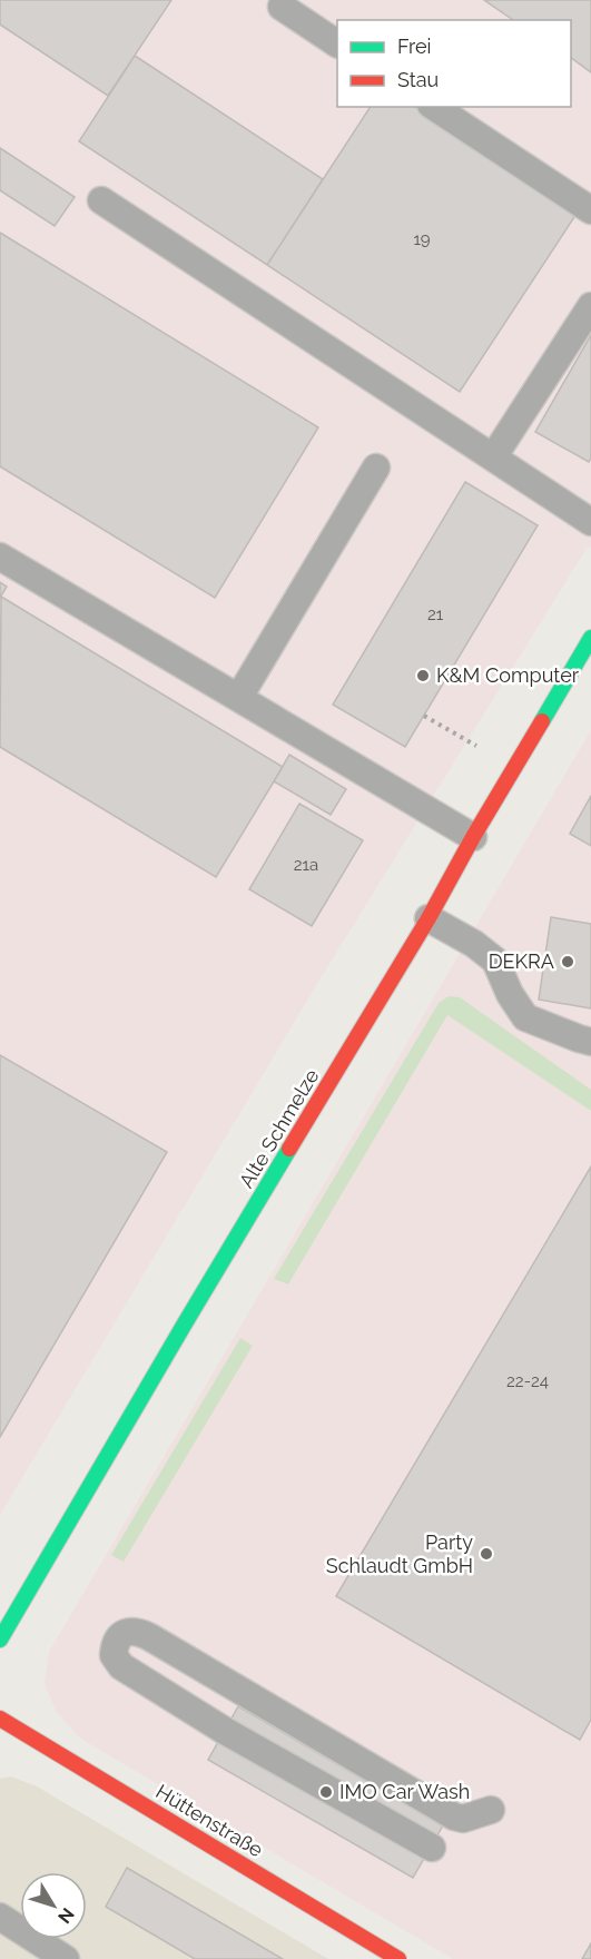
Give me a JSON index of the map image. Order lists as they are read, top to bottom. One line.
{"streets":{"street":["Alte Schmelze","Hüttenstraße"]},"places":["K&M Computer","DEKRA","Party Schlaudt GmbH","IMO Car Wash"],"house_numbers":["19","21","21a","22-24"],"legend":["Frei","Stau"],"north":"bottom right"}
